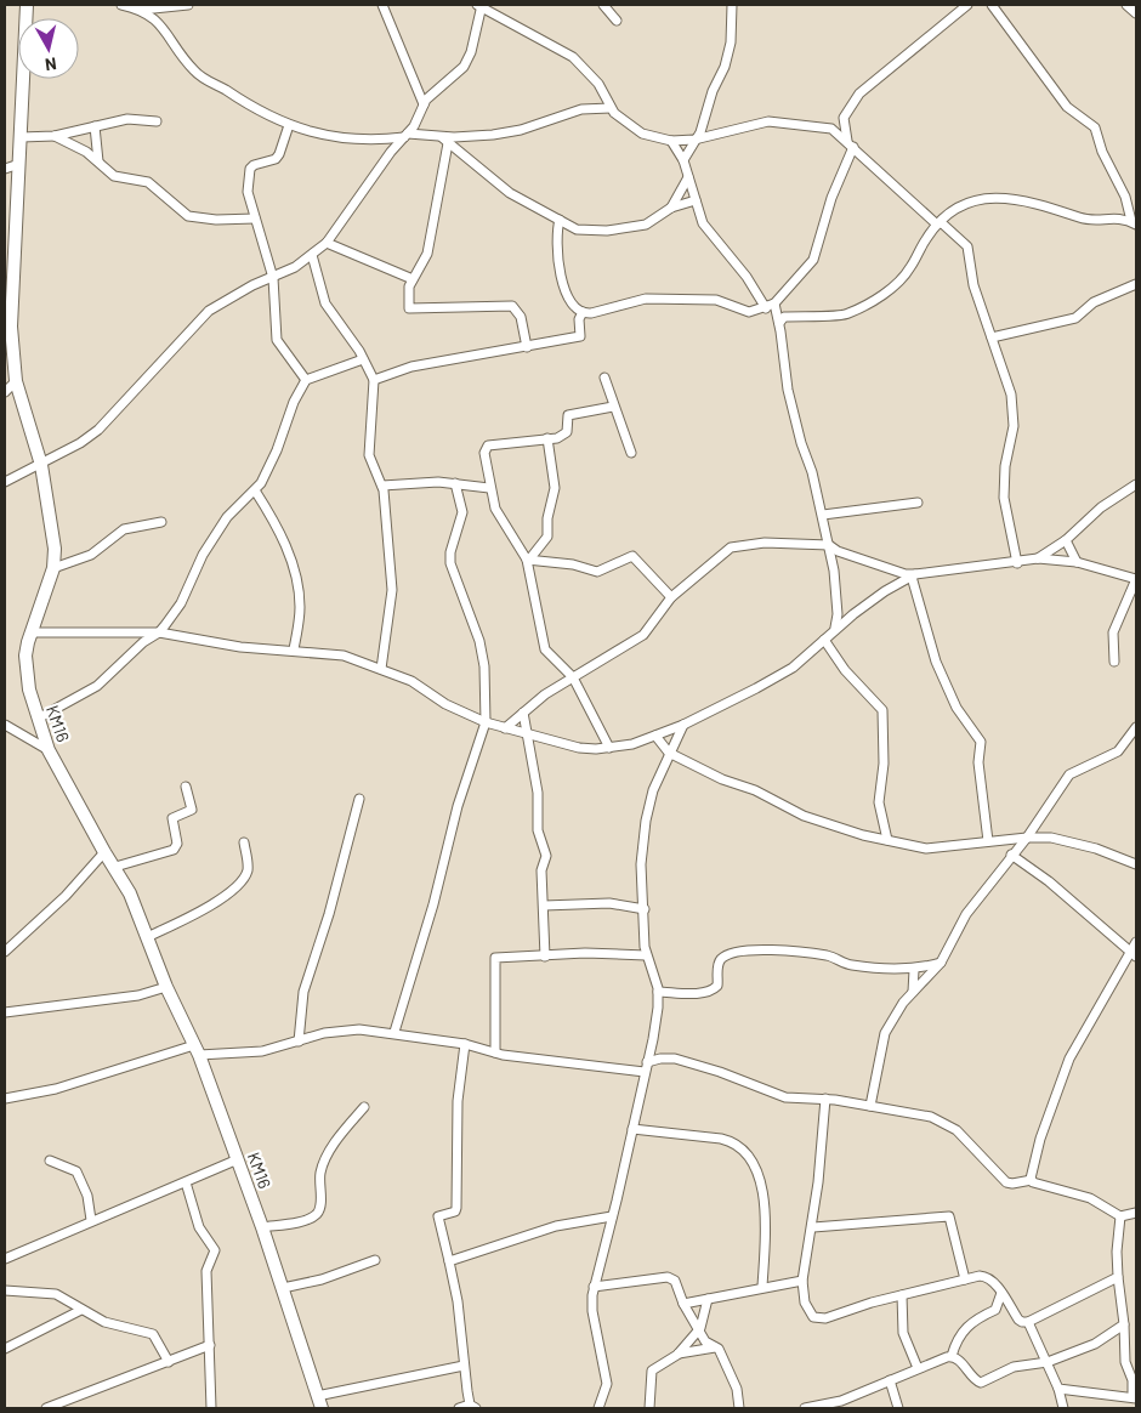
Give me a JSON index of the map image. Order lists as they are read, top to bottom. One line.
{"streets":{"street":["KM16"]},"north":"bottom"}
